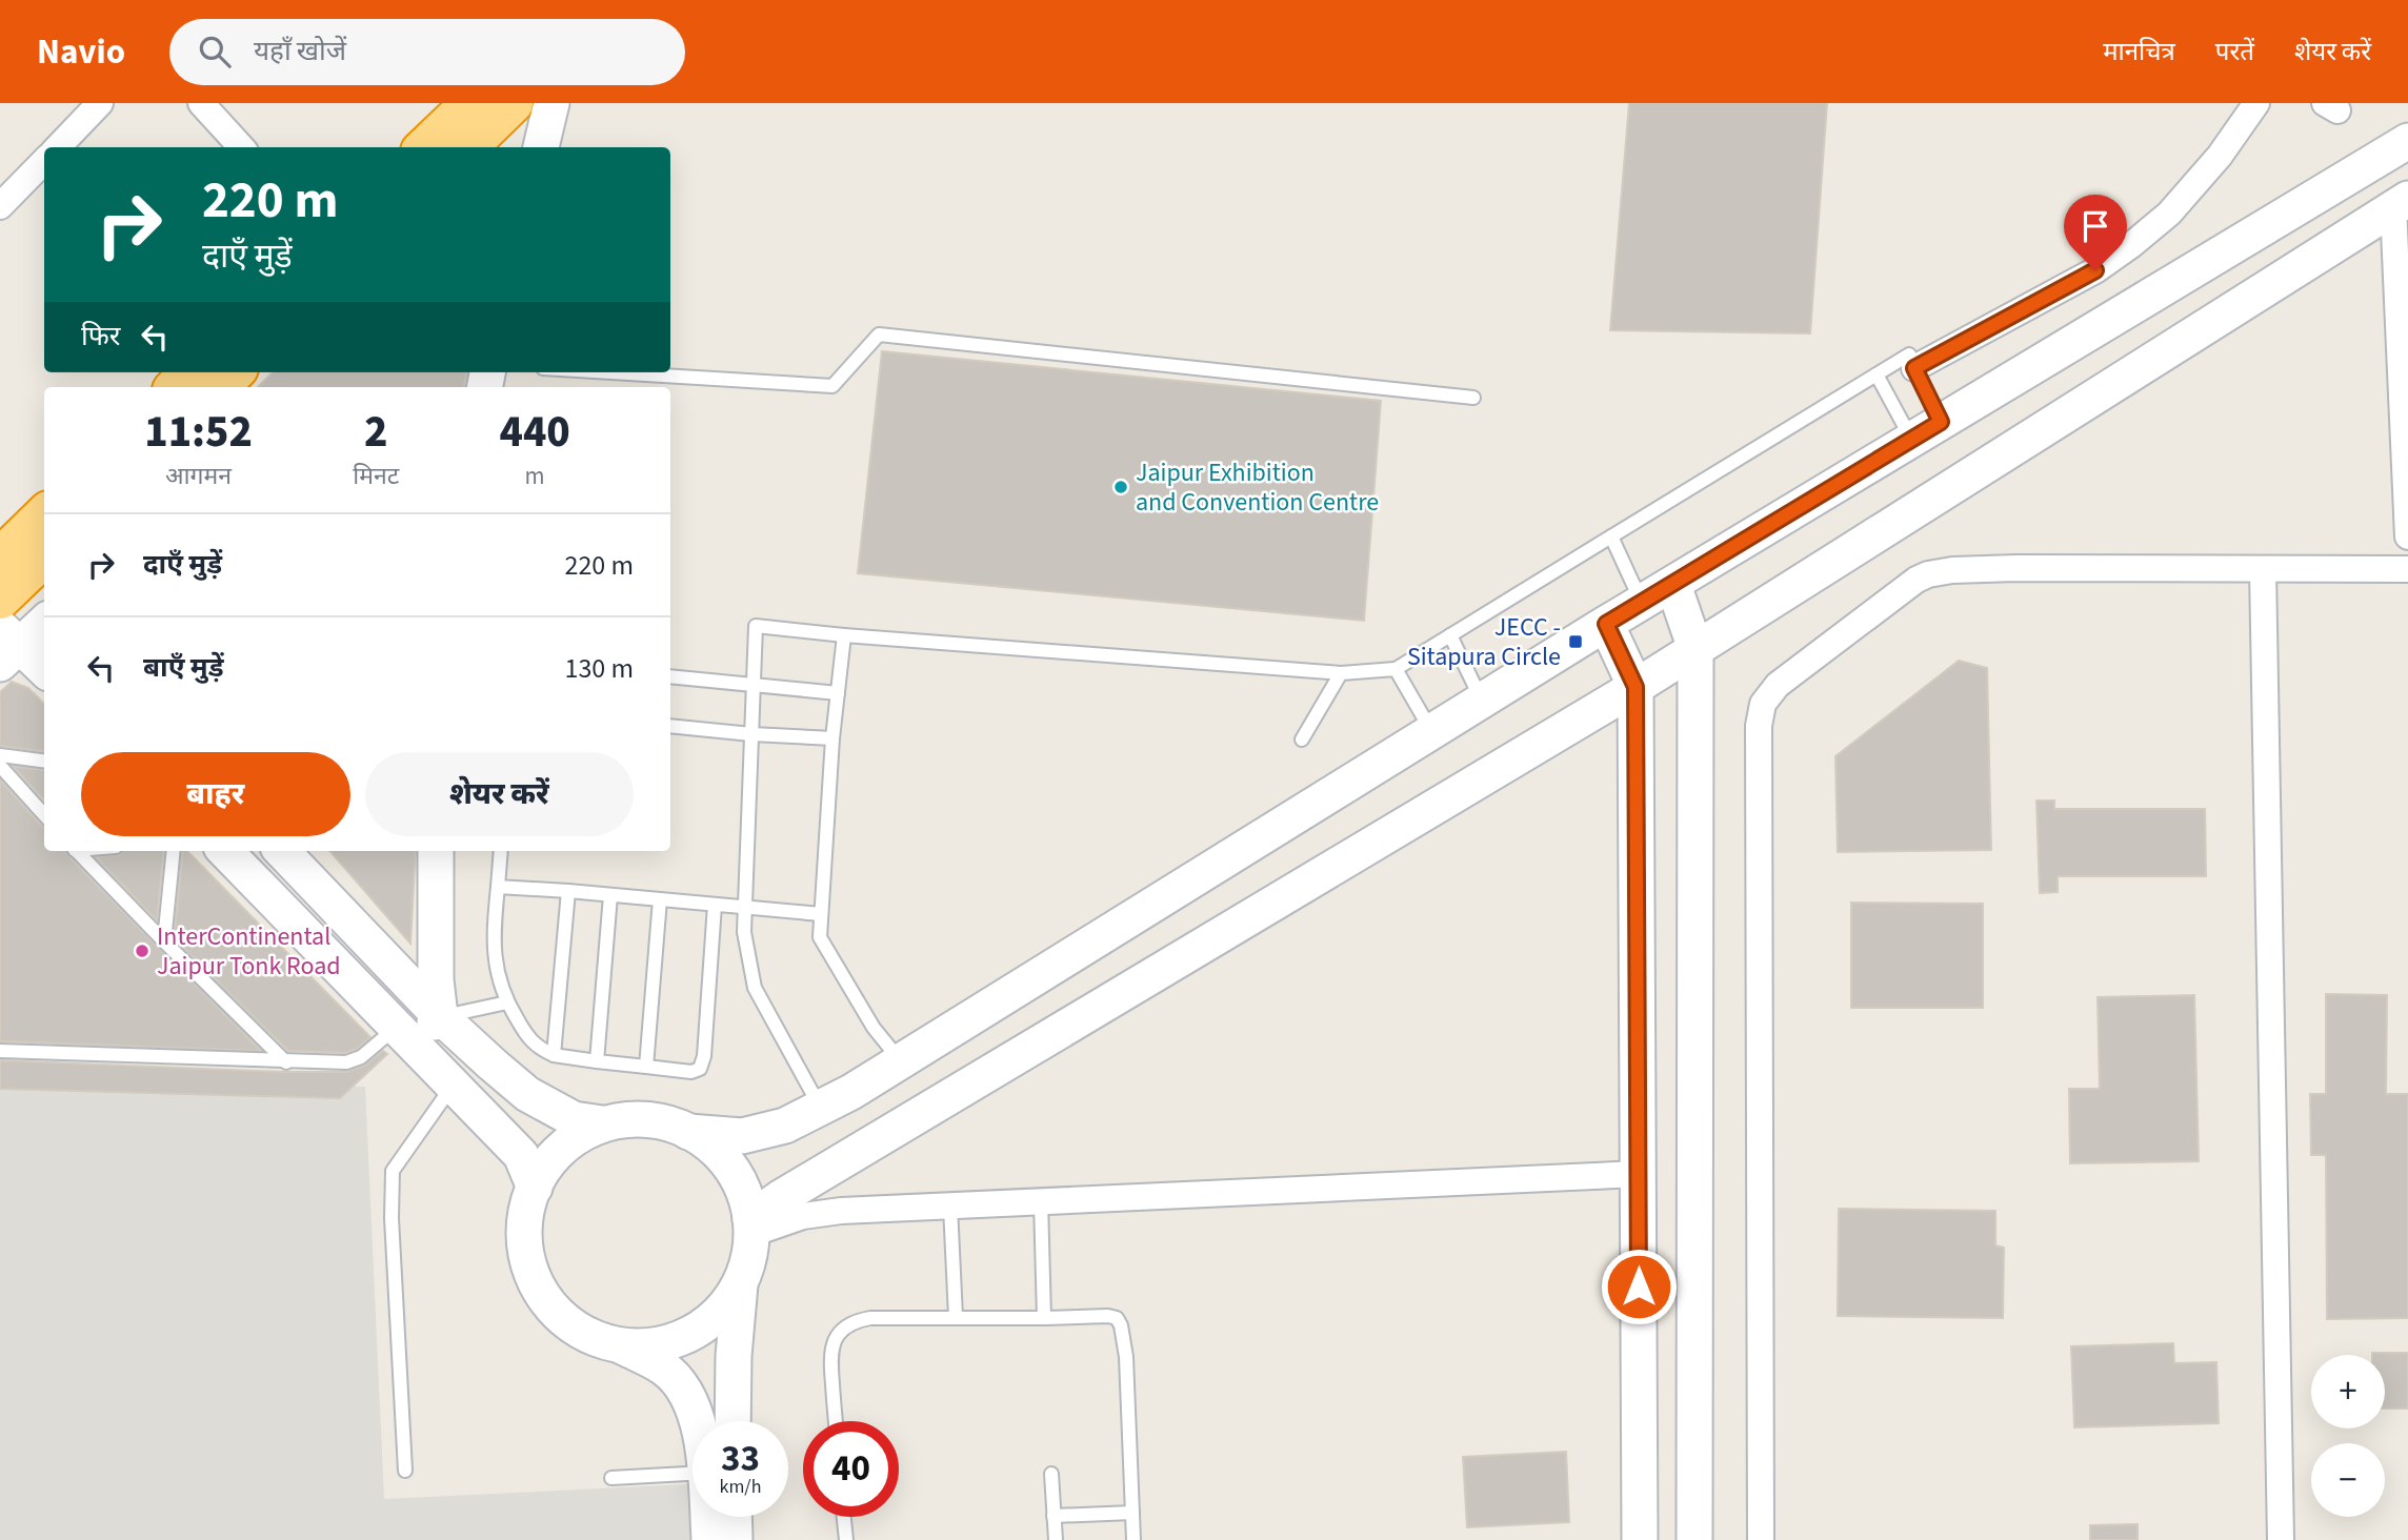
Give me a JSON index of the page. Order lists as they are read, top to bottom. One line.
{"places":{"other":["Jaipur Exhibition and Convention Centre","InterContinental Jaipur Tonk Road"],"transit":["JECC - Sitapura Circle"]},"page":{"header":"Navio","search":"यहाँ खोजें","nav":["मानचित्र","परतें","शेयर करें"],"turn":["220 m","दाएँ मुड़ें"],"then":"फिर","eta":["11:52","आगमन","2","मिनट","440","m"],"list":[{"name":"दाएँ मुड़ें","value":"220 m"},{"name":"बाएँ मुड़ें","value":"130 m"}],"buttons":["बाहर","शेयर करें"],"map_buttons":["+","−"],"speed":"33 km/h","limit":"40"}}
